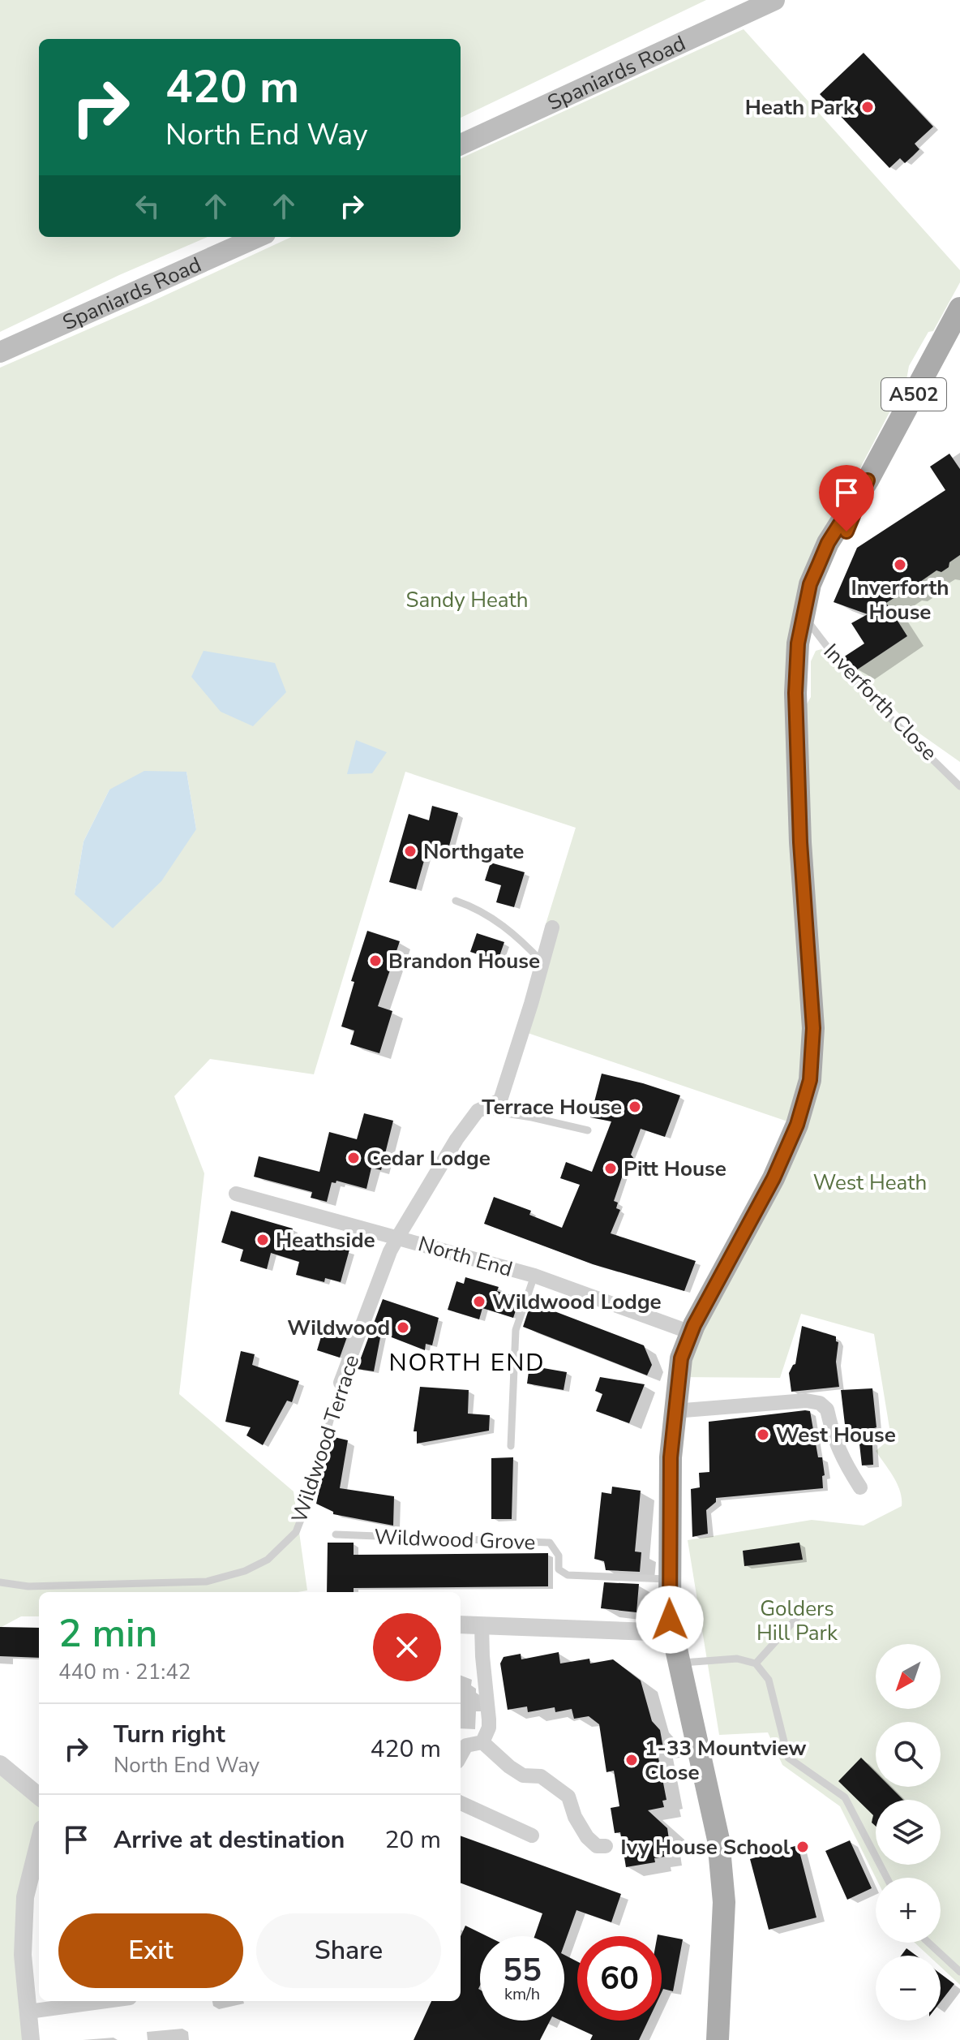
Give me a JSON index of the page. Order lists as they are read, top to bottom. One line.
{"streets":{"main road":["Spaniards Road","A502"],"street":["North End","Wildwood Terrace"],"lane":["Inverforth Close","Wildwood Grove"]},"crossings":[["A502","Inverforth Close"],["A502","North End"],["A502","Wildwood Grove"],["North End","Wildwood Terrace"]],"districts":["NORTH END"],"parks":["Sandy Heath","West Heath","Golders Hill Park"],"places":["Heath Park","Inverforth House","Northgate","Brandon House","Terrace House","Cedar Lodge","Pitt House","Heathside","Wildwood Lodge","Wildwood","West House","1-33 Mountview Close","Ivy House School"],"north":"bottom left","page":{"turn":["420 m","North End Way"],"heading":["2 min","440 m · 21:42"],"map_buttons":["+","−"],"list":[{"name":"Turn right","note":"North End Way","value":"420 m"},{"name":"Arrive at destination","value":"20 m"}],"buttons":["Exit","Share"],"speed":"55 km/h","limit":"60"}}
